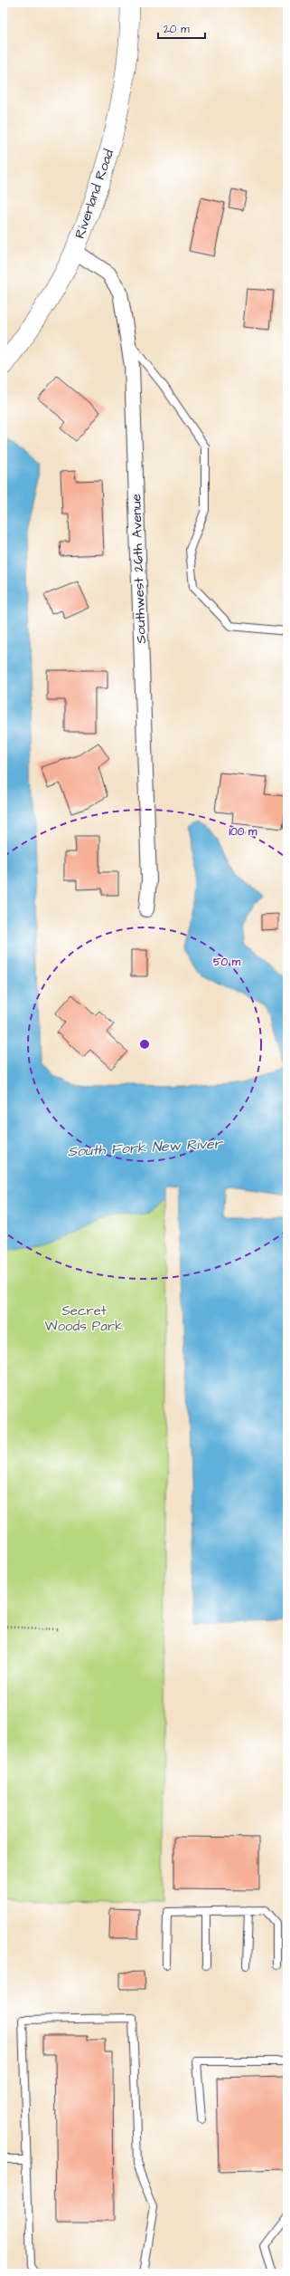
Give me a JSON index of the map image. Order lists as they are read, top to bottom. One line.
{"streets":{"street":["Riverland Road","Southwest 26th Avenue"]},"crossings":[["Riverland Road","Southwest 26th Avenue"]],"water":["South Fork New River"],"parks":["Secret Woods Park"],"scale_bar":"20 m","rings":["100 m","50 m"]}
